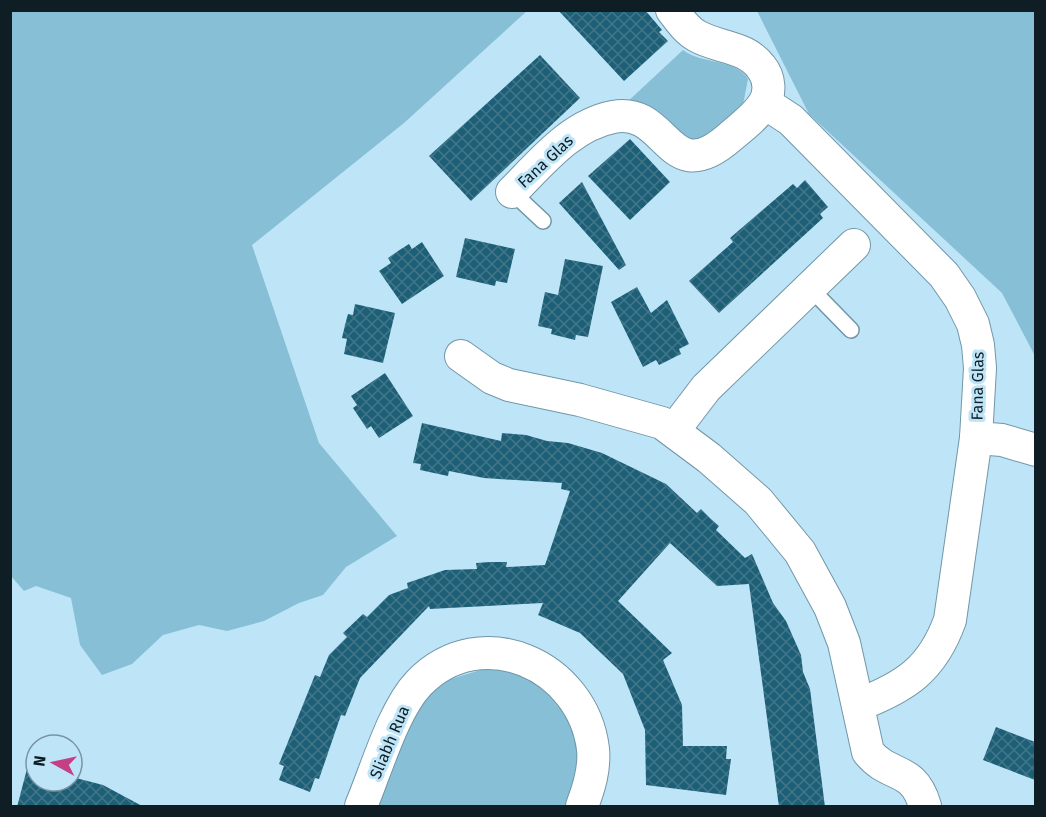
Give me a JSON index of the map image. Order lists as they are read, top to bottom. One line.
{"streets":{"street":["Fana Glas","Sliabh Rua"]},"north":"left"}
